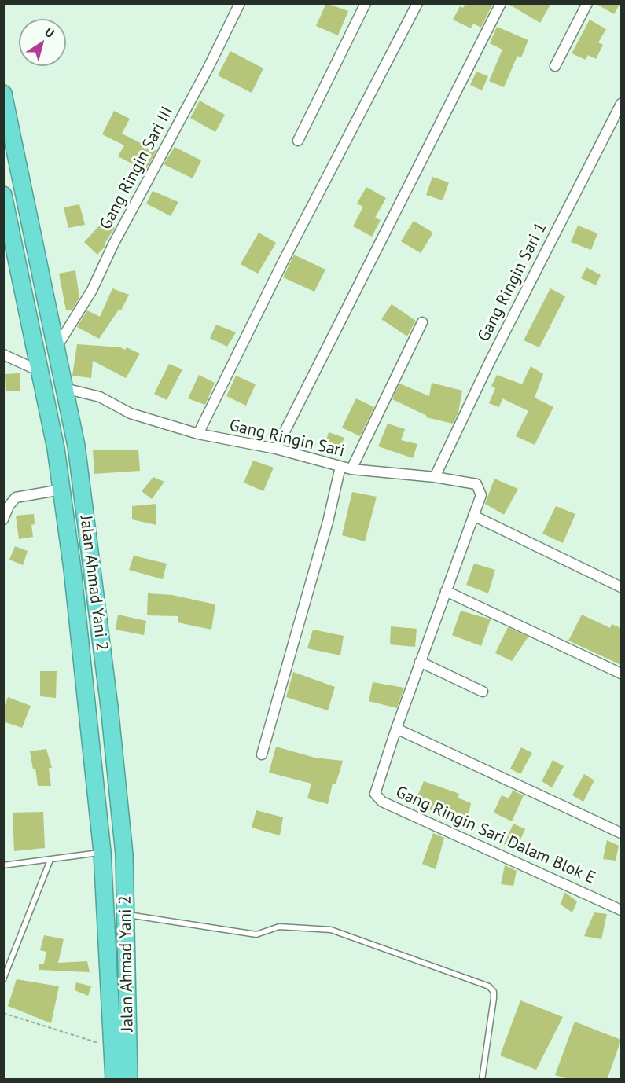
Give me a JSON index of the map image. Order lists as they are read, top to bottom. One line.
{"streets":{"highway":["Jalan Ahmad Yani 2"],"street":["Gang Ringin Sari III","Gang Ringin Sari 1","Gang Ringin Sari","Gang Ringin Sari Dalam Blok E"]},"crossings":[["Gang Ringin Sari III","Jalan Ahmad Yani 2"],["Gang Ringin Sari 1","Gang Ringin Sari"],["Gang Ringin Sari","Jalan Ahmad Yani 2"]],"north":"top right"}
